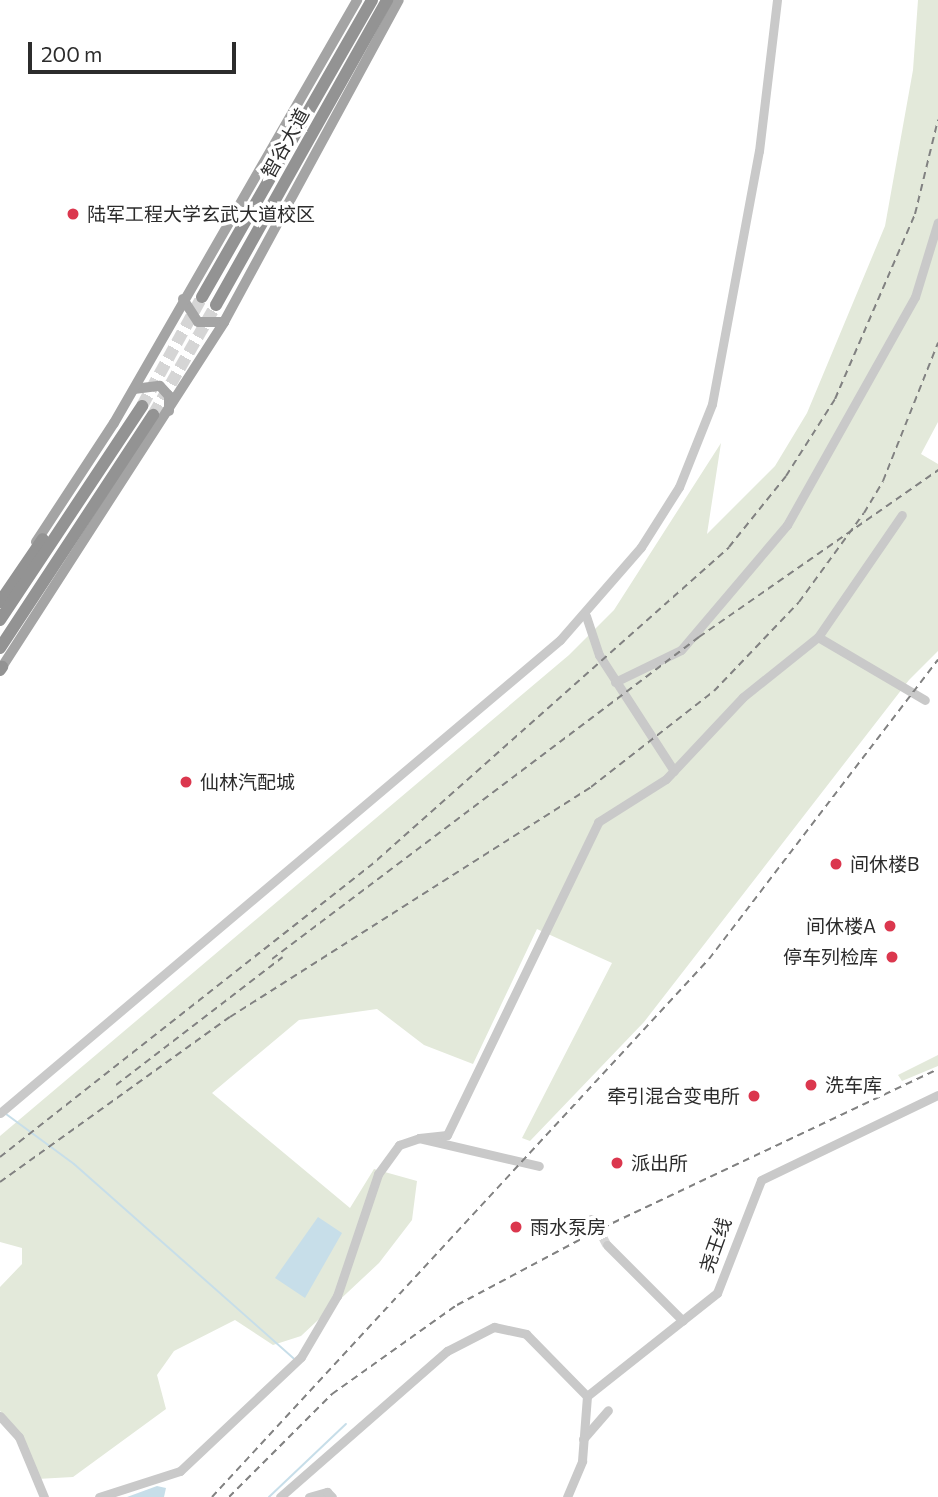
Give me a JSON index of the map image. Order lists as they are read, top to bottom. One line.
{"streets":{"highway":["智谷大道"],"street":["尧王线"]},"places":["陆军工程大学玄武大道校区","仙林汽配城","间休楼B","间休楼A","停车列检库","洗车库","牵引混合变电所","派出所","雨水泵房"],"scale_bar":"200 m"}
